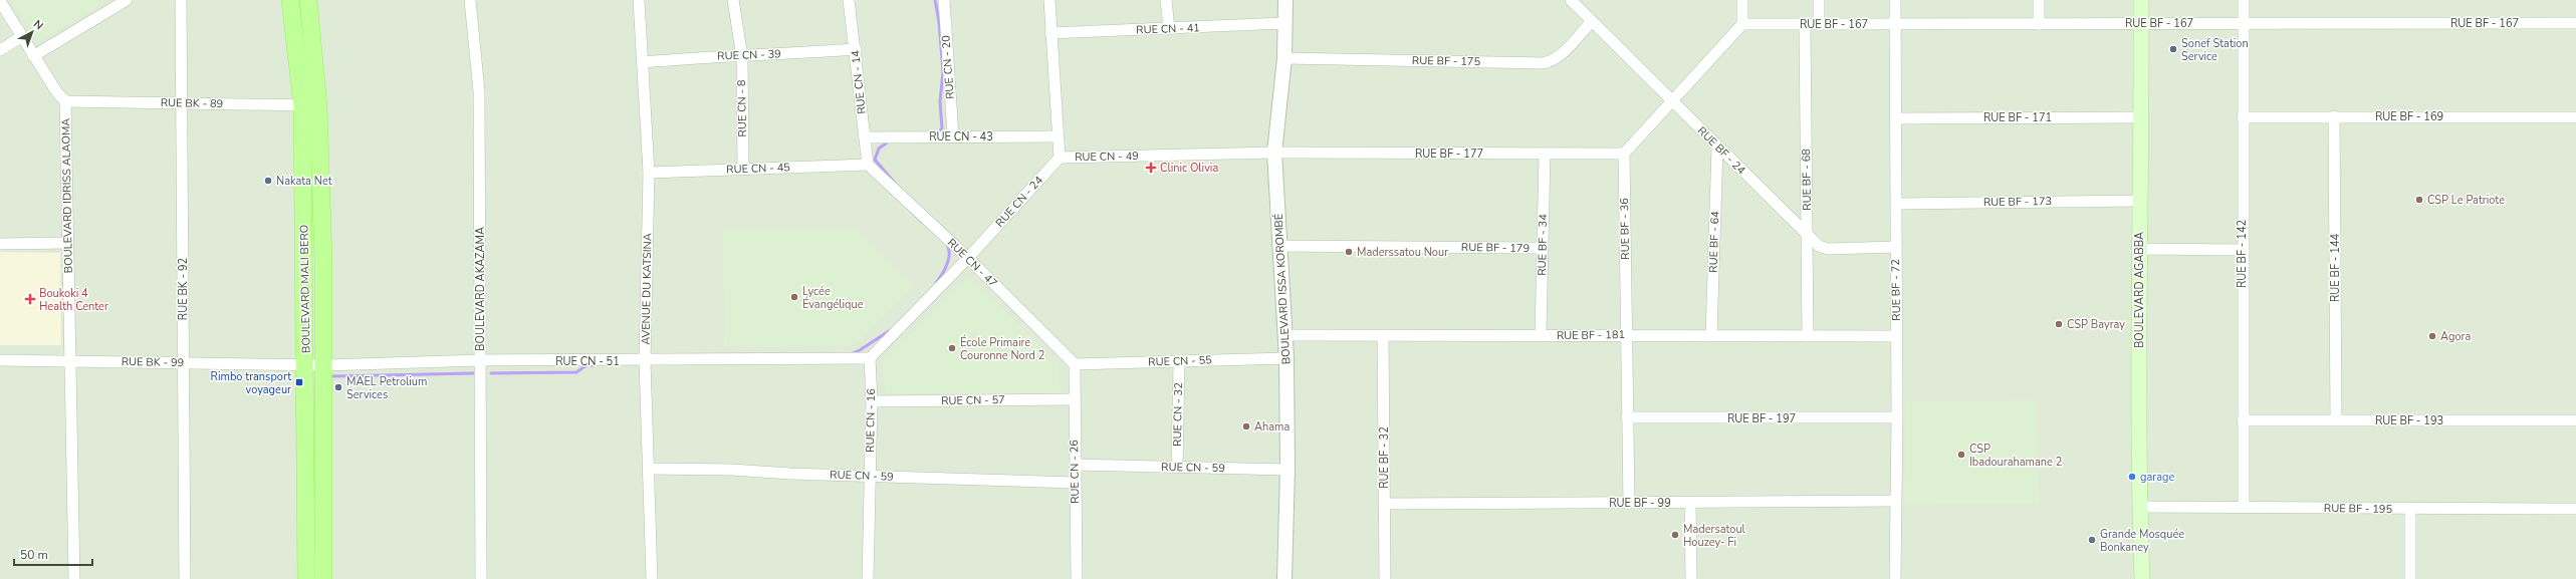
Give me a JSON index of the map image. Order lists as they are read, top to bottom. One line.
{"streets":{"main road":["BOULEVARD MALI BERO","BOULEVARD AGABBA"],"street":["RUE BF - 167","RUE CN - 41","RUE CN - 39","RUE BF - 175","RUE CN - 20","RUE CN - 14","RUE BK - 89","RUE CN - 8","RUE BF - 169","RUE BF - 171","RUE CN - 43","RUE BF - 24","RUE BF - 177","RUE CN - 49","RUE CN - 45","RUE BF - 68","BOULEVARD IDRISS ALAOMA","RUE CN - 24","RUE BF - 173","RUE BF - 36","RUE BF - 64","RUE BF - 34","RUE BF - 179","RUE BF - 142","RUE CN - 47","RUE BF - 144","RUE BK - 92","BOULEVARD AKAZAMA","AVENUE DU KATSINA","BOULEVARD ISSA KOROMBÉ","RUE BF - 72","RUE BF - 181","RUE CN - 51","RUE CN - 55","RUE BK - 99","RUE CN - 57","RUE CN - 32","RUE BF - 197","RUE CN - 16","RUE BF - 193","RUE BF - 32","RUE CN - 59","RUE CN - 26","RUE BF - 99","RUE BF - 195"]},"crossings":[["RUE BF - 167","RUE BF - 68"],["RUE BF - 167","RUE BF - 142"],["RUE BF - 167","RUE BF - 72"],["RUE BF - 167","BOULEVARD AGABBA"],["RUE CN - 41","BOULEVARD ISSA KOROMBÉ"],["RUE CN - 39","RUE CN - 14"],["RUE CN - 39","RUE CN - 8"],["RUE CN - 39","AVENUE DU KATSINA"],["RUE BF - 175","RUE BF - 24"],["RUE BF - 175","BOULEVARD ISSA KOROMBÉ"],["RUE CN - 20","RUE CN - 43"],["RUE CN - 14","RUE CN - 43"],["RUE CN - 14","RUE CN - 45"],["RUE CN - 14","RUE CN - 47"],["RUE BK - 89","BOULEVARD IDRISS ALAOMA"],["RUE BK - 89","RUE BK - 92"],["RUE BK - 89","BOULEVARD MALI BERO"],["RUE CN - 8","RUE CN - 45"],["RUE BF - 169","RUE BF - 142"],["RUE BF - 169","RUE BF - 144"],["RUE BF - 171","RUE BF - 72"],["RUE BF - 171","BOULEVARD AGABBA"],["RUE BF - 24","RUE BF - 68"],["RUE BF - 24","RUE BF - 64"],["RUE BF - 24","RUE BF - 72"],["RUE BF - 177","RUE CN - 49"],["RUE BF - 177","RUE BF - 36"],["RUE BF - 177","RUE BF - 34"],["RUE BF - 177","BOULEVARD ISSA KOROMBÉ"],["RUE CN - 49","RUE CN - 24"],["RUE CN - 49","BOULEVARD ISSA KOROMBÉ"],["RUE CN - 45","RUE CN - 47"],["RUE CN - 45","AVENUE DU KATSINA"],["RUE BF - 68","RUE BF - 181"],["BOULEVARD IDRISS ALAOMA","RUE BK - 99"],["RUE CN - 24","RUE CN - 47"],["RUE CN - 24","RUE CN - 51"],["RUE CN - 24","RUE CN - 16"],["RUE BF - 173","RUE BF - 72"],["RUE BF - 173","BOULEVARD AGABBA"],["RUE BF - 36","RUE BF - 181"],["RUE BF - 36","RUE BF - 197"],["RUE BF - 36","RUE BF - 99"],["RUE BF - 64","RUE BF - 181"],["RUE BF - 34","RUE BF - 179"],["RUE BF - 34","RUE BF - 181"],["RUE BF - 179","BOULEVARD ISSA KOROMBÉ"],["RUE BF - 142","RUE BF - 193"],["RUE BF - 142","RUE BF - 195"],["RUE CN - 47","RUE CN - 55"],["RUE CN - 47","RUE CN - 26"],["RUE BF - 144","RUE BF - 193"],["RUE BK - 92","RUE BK - 99"],["BOULEVARD MALI BERO","RUE CN - 51"],["BOULEVARD MALI BERO","RUE BK - 99"],["BOULEVARD AKAZAMA","RUE CN - 51"],["AVENUE DU KATSINA","RUE CN - 51"],["AVENUE DU KATSINA","RUE CN - 59"],["BOULEVARD ISSA KOROMBÉ","RUE BF - 181"],["BOULEVARD ISSA KOROMBÉ","RUE CN - 55"],["BOULEVARD ISSA KOROMBÉ","RUE CN - 59"],["RUE BF - 72","RUE BF - 181"],["RUE BF - 72","RUE BF - 197"],["RUE BF - 72","RUE BF - 99"],["BOULEVARD AGABBA","RUE BF - 195"],["RUE BF - 181","RUE BF - 32"],["RUE CN - 51","RUE BK - 99"],["RUE CN - 51","RUE CN - 16"],["RUE CN - 55","RUE CN - 32"],["RUE CN - 55","RUE CN - 26"],["RUE CN - 57","RUE CN - 16"],["RUE CN - 57","RUE CN - 26"],["RUE CN - 32","RUE CN - 59"],["RUE CN - 16","RUE CN - 59"],["RUE BF - 32","RUE BF - 99"],["RUE CN - 59","RUE CN - 26"]],"places":{"other":["Sonef Station Service","Nakata Net","CSP Le Patriote","Maderssatou Nour","Lycée Évangélique","CSP Bayray","Agora","École Primaire Couronne Nord 2","MAEL Petrolium Services","Ahama","CSP Ibadourahamane 2","garage","Madersatoul Houzey- Fi","Grande Mosquée Bonkaney"],"health":["Clinic Olivia","Boukoki 4 Health Center"],"transit":["Rimbo transport voyageur"]},"scale_bar":"50 m","north":"top right"}
